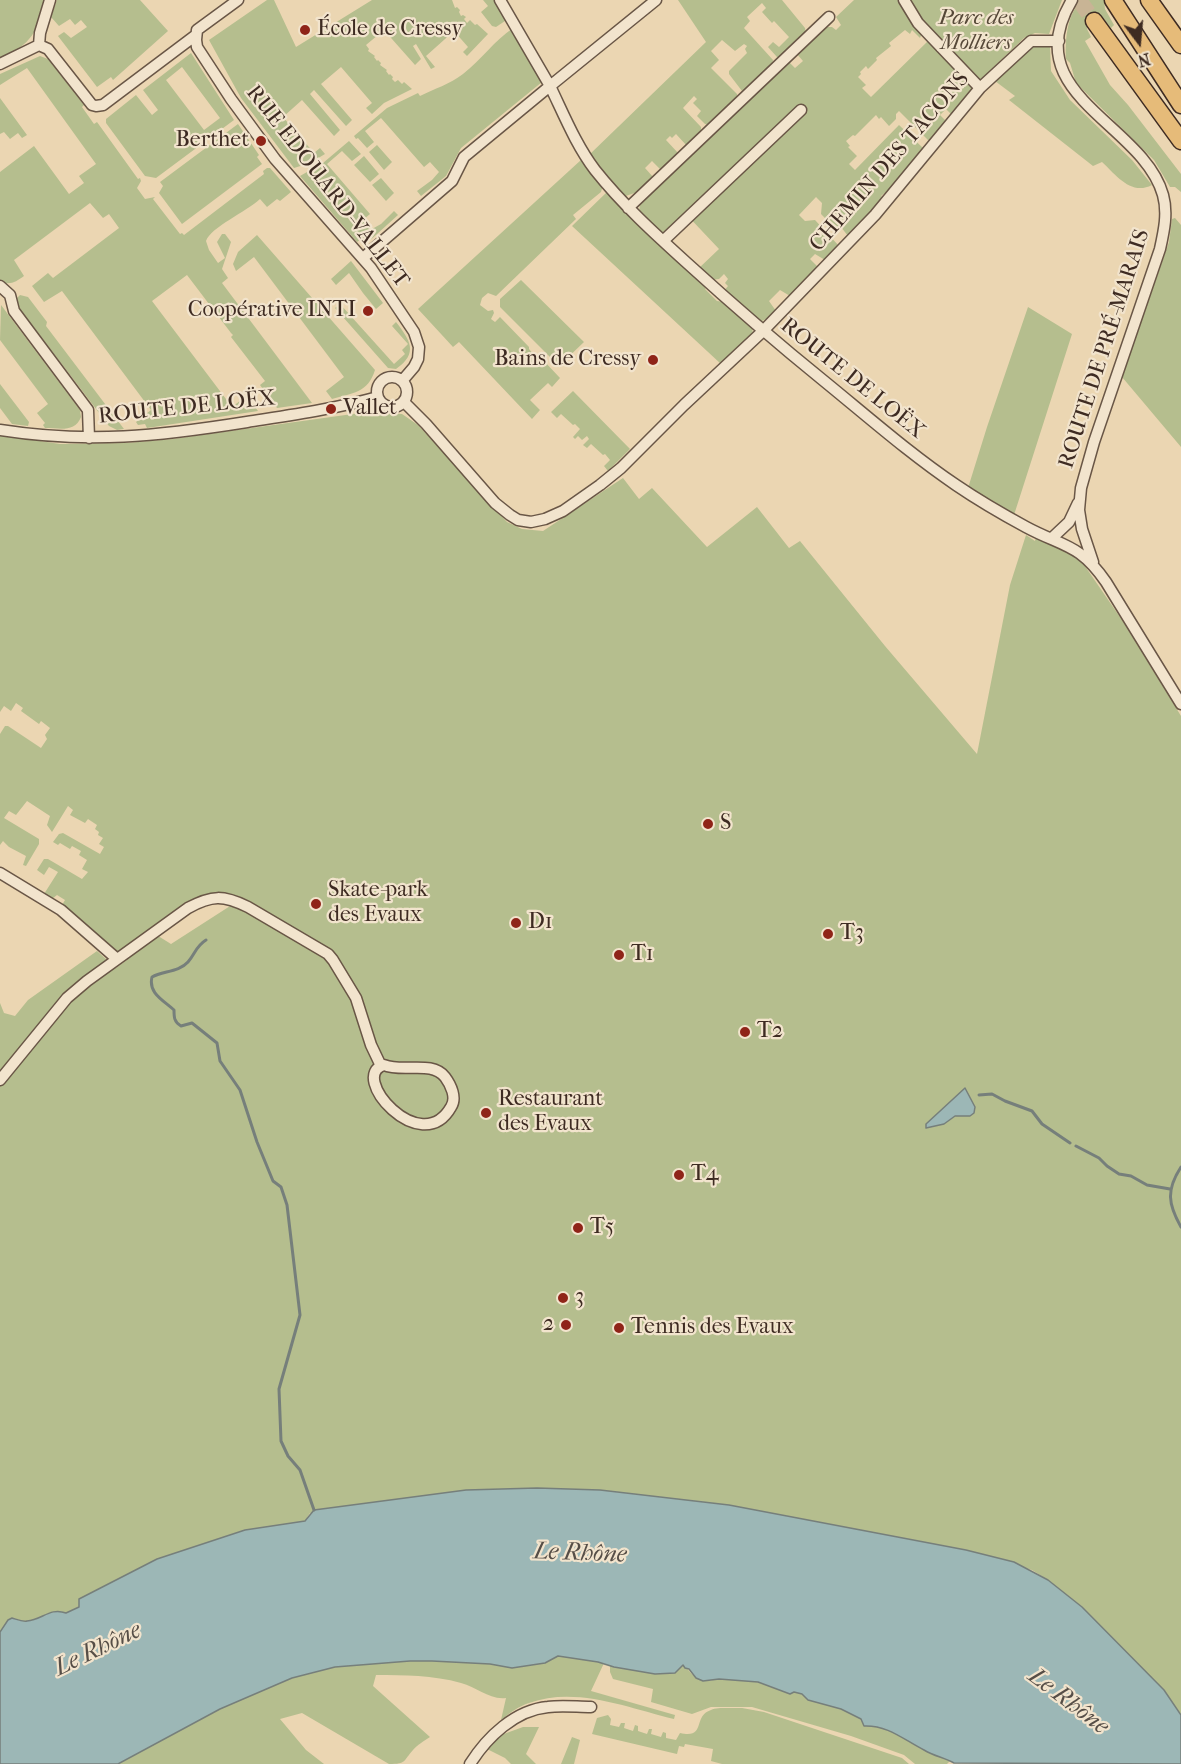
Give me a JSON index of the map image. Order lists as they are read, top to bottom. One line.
{"streets":{"street":["CHEMIN DES TACONS","RUE EDOUARD-VALLET","ROUTE DE PRÉ-MARAIS","ROUTE DE LOËX"]},"crossings":[["CHEMIN DES TACONS","ROUTE DE PRÉ-MARAIS"],["CHEMIN DES TACONS","ROUTE DE LOËX"],["RUE EDOUARD-VALLET","ROUTE DE LOËX"]],"water":["Le Rhône"],"parks":["Parc des Molliers"],"places":["École de Cressy","Berthet","Coopérative INTI","Bains de Cressy","Vallet","S","Skate-park des Evaux","D1","T3","T1","T2","Restaurant des Evaux","T4","T5","3","2","Tennis des Evaux"],"north":"bottom"}
